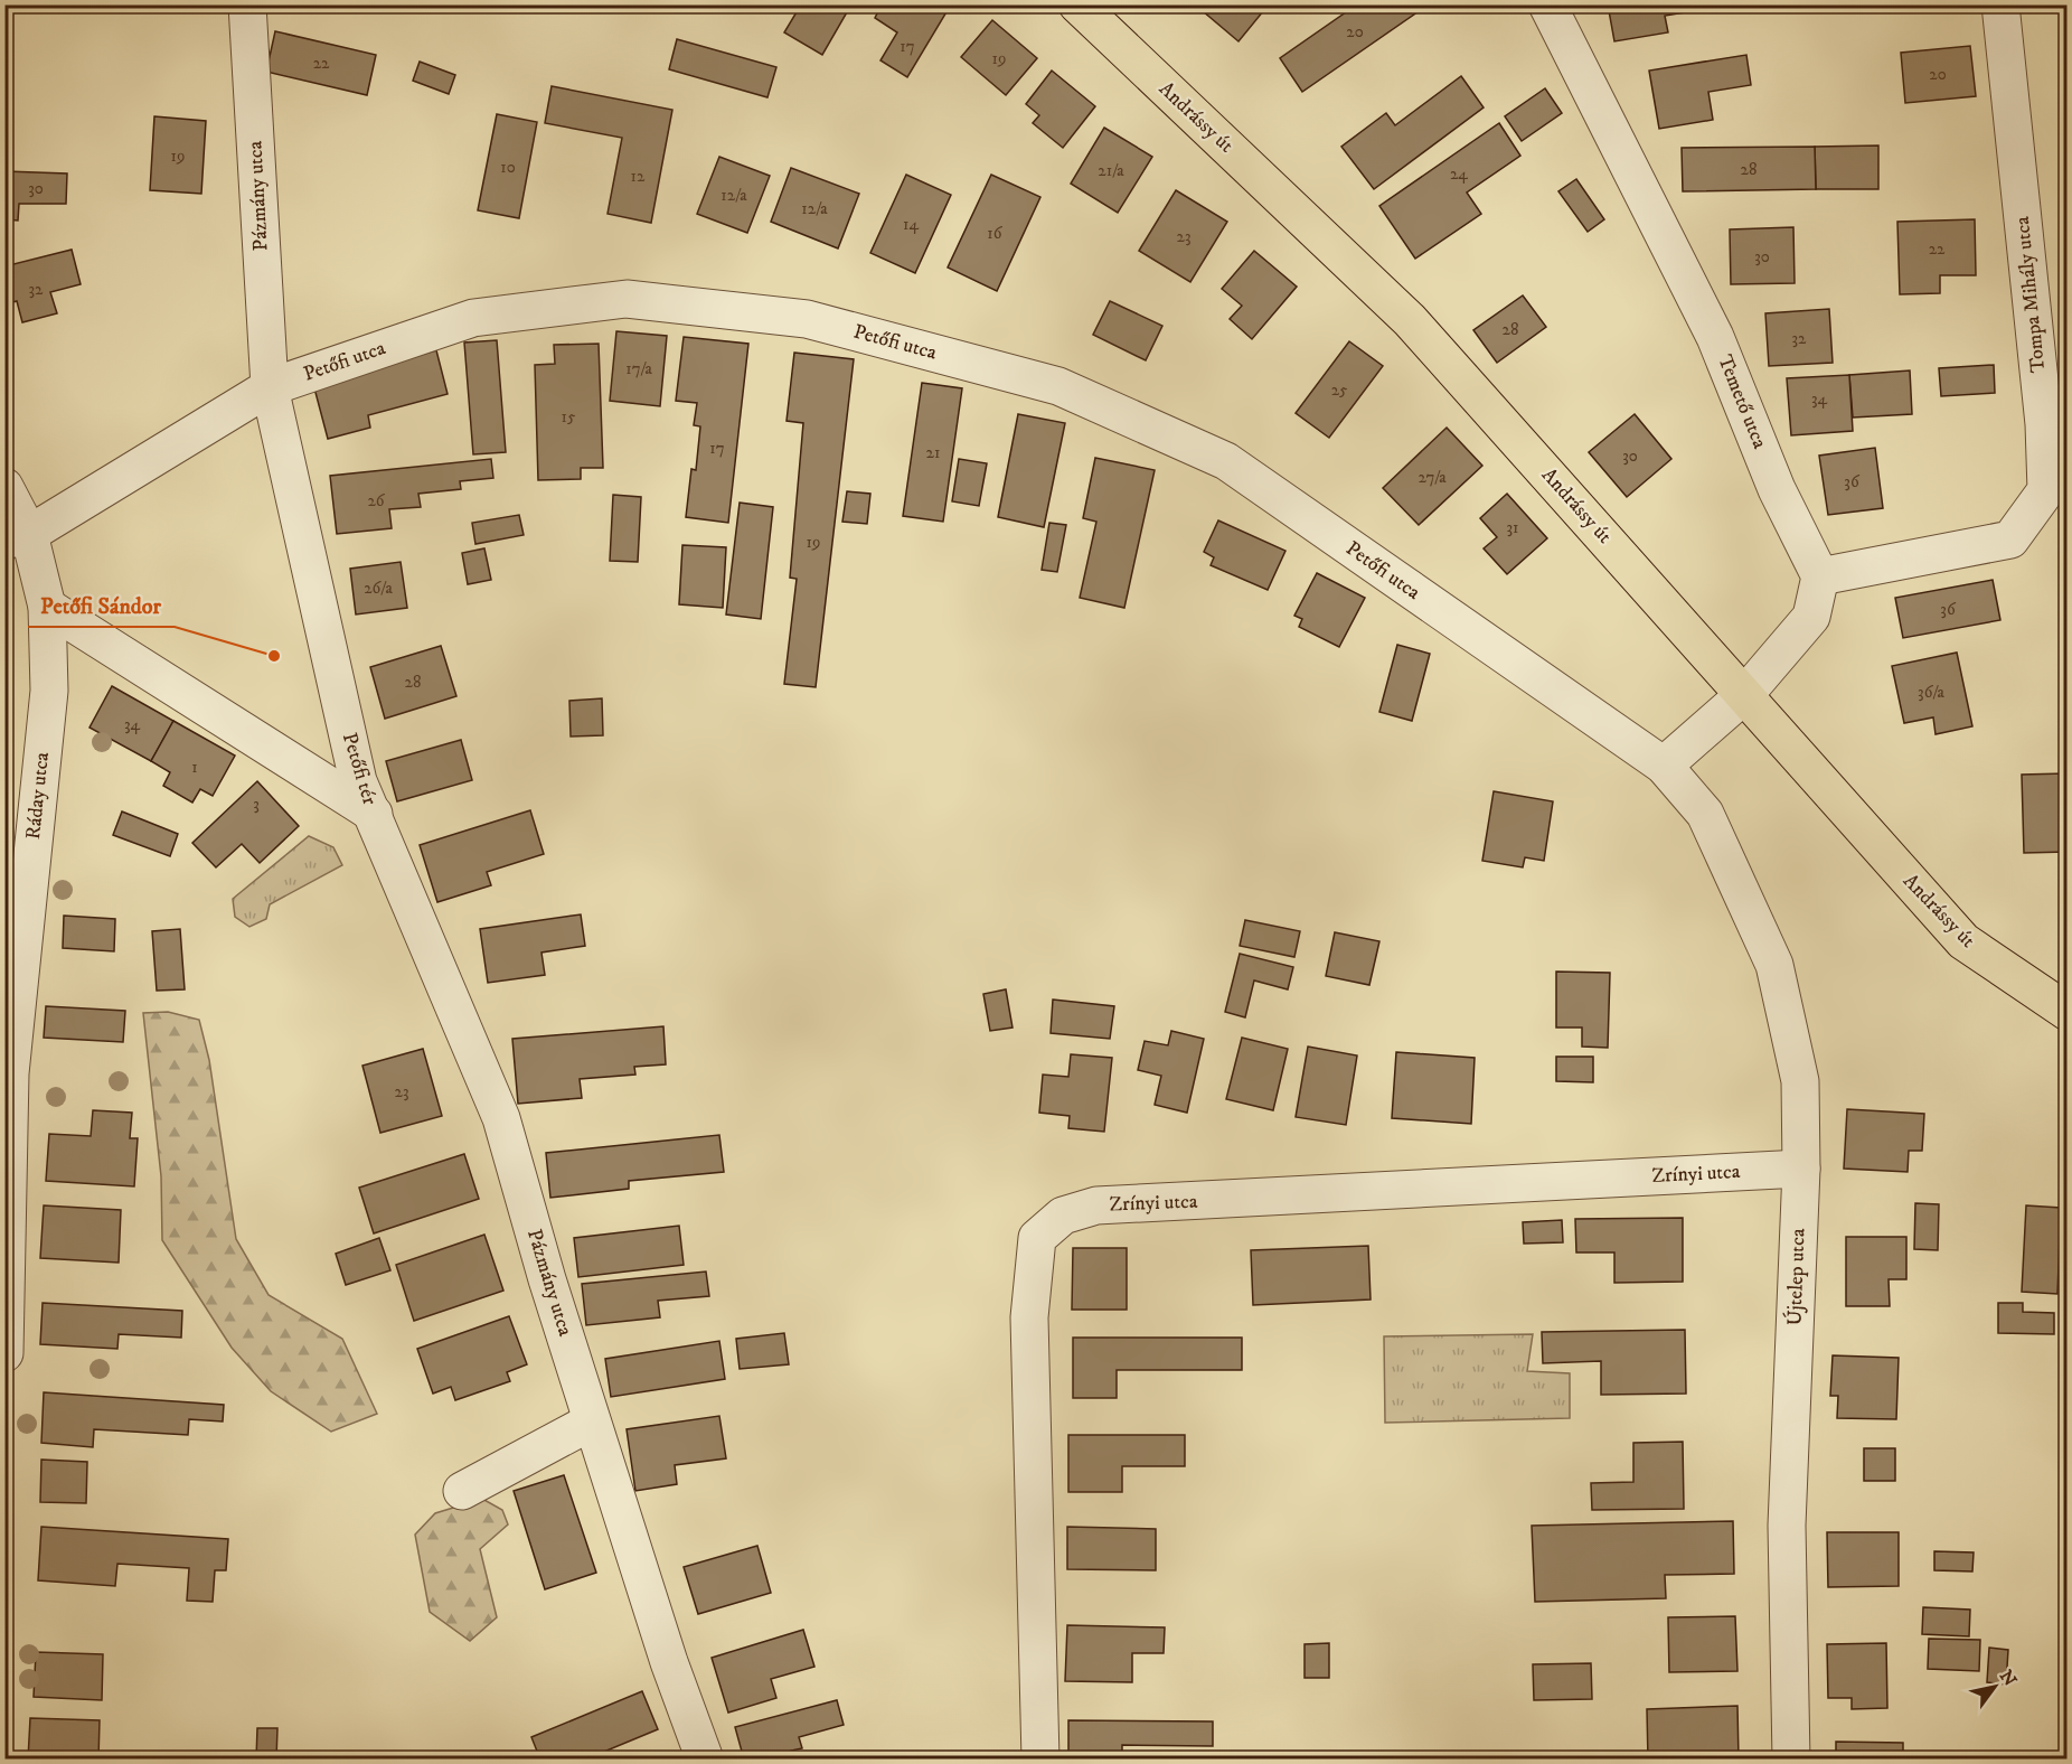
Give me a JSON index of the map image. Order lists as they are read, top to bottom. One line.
{"streets":{"main road":["Andrássy út"],"street":["Pázmány utca","Tompa Mihály utca","Petőfi utca","Temető utca","Petőfi tér","Ráday utca","Zrínyi utca","Újtelep utca"]},"crossings":[["Pázmány utca","Petőfi utca"],["Pázmány utca","Petőfi tér"],["Tompa Mihály utca","Temető utca"],["Petőfi utca","Petőfi tér"],["Petőfi utca","Ráday utca"],["Petőfi utca","Újtelep utca"],["Petőfi tér","Ráday utca"],["Zrínyi utca","Újtelep utca"]],"places":["Petőfi Sándor"],"house_numbers":["20","17","19","22","20","19","10","28","21/a","24","12","30","12/a","12/a","14","16","23","22","30","32","28","32","17/a","25","34","15","17","21","30","27/a","36","26","31","19","26/a","36","28","36/a","34","1","3","23"],"north":"top right"}
